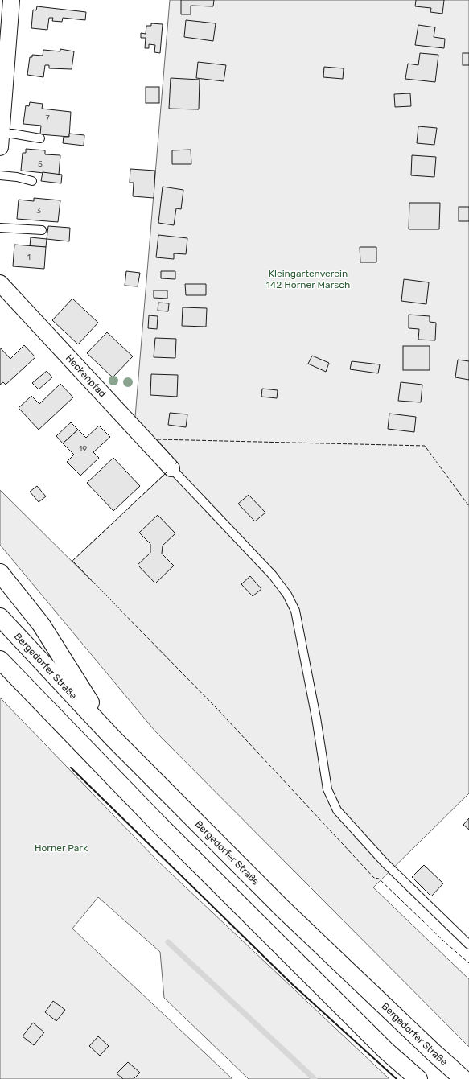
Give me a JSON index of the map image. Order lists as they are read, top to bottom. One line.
{"streets":{"highway":["Bergedorfer Straße"],"street":["Heckenpfad"]},"parks":["Kleingartenverein 142 Horner Marsch","Horner Park"],"house_numbers":["7","5","3","1","19"]}
